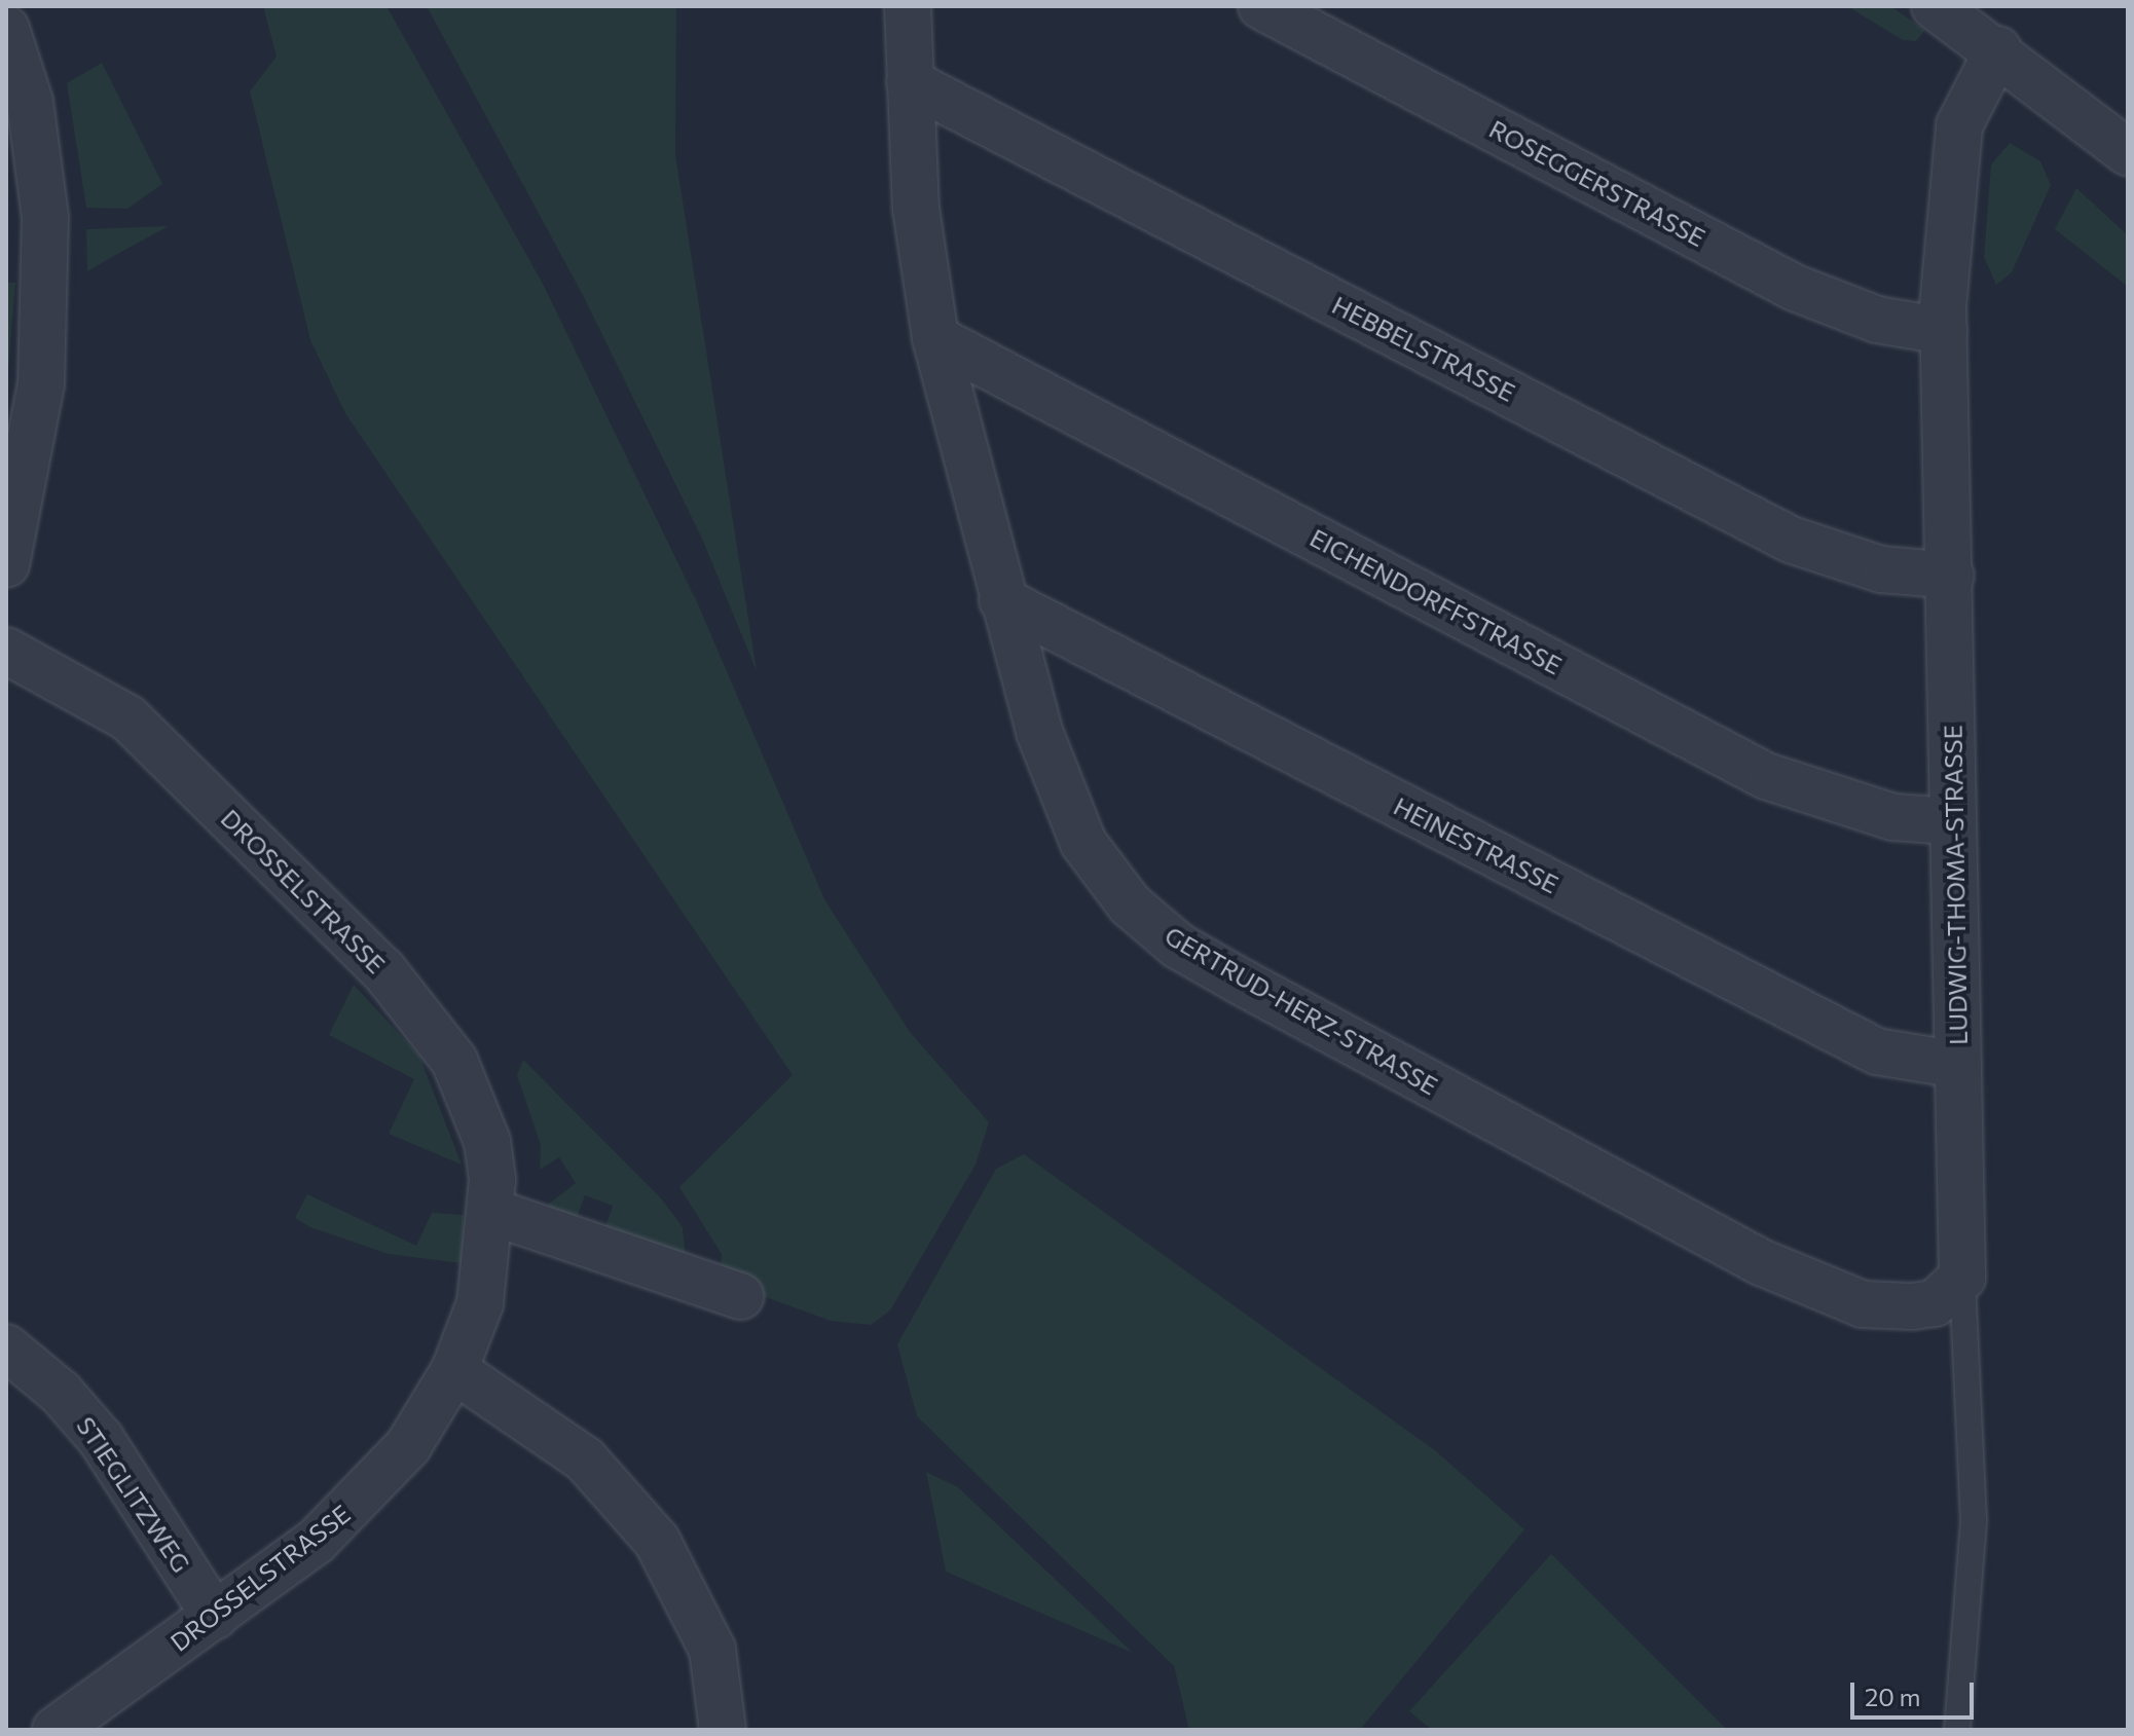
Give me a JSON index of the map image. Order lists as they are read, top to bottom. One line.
{"streets":{"street":["ROSEGGERSTRASSE","HEBBELSTRASSE","EICHENDORFFSTRASSE","HEINESTRASSE","LUDWIG-THOMA-STRASSE","DROSSELSTRASSE","GERTRUD-HERZ-STRASSE","STIEGLITZWEG"]},"crossings":[["ROSEGGERSTRASSE","LUDWIG-THOMA-STRASSE"],["HEBBELSTRASSE","LUDWIG-THOMA-STRASSE"],["HEBBELSTRASSE","GERTRUD-HERZ-STRASSE"],["EICHENDORFFSTRASSE","LUDWIG-THOMA-STRASSE"],["EICHENDORFFSTRASSE","GERTRUD-HERZ-STRASSE"],["HEINESTRASSE","LUDWIG-THOMA-STRASSE"],["HEINESTRASSE","GERTRUD-HERZ-STRASSE"],["LUDWIG-THOMA-STRASSE","GERTRUD-HERZ-STRASSE"],["DROSSELSTRASSE","STIEGLITZWEG"]],"scale_bar":"20 m"}
